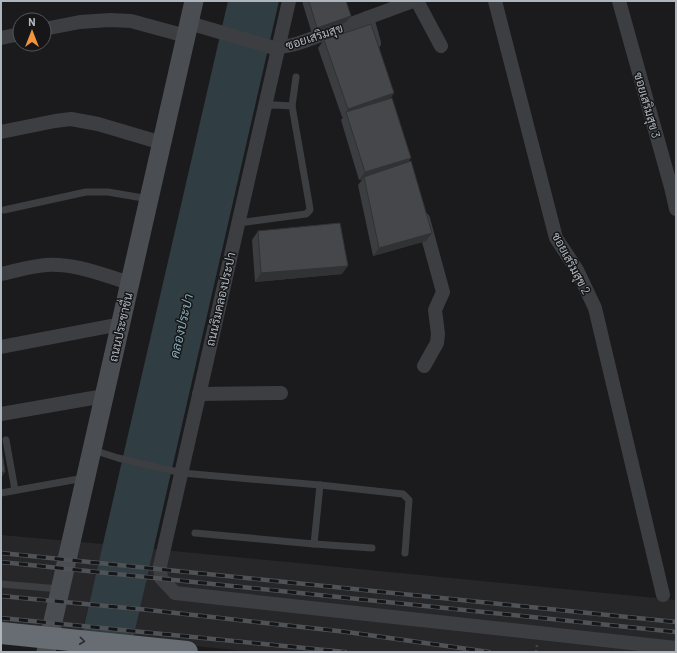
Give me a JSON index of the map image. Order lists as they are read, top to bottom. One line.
{"streets":{"main road":["ถนนประชาชื่น"],"street":["ซอยเสริมสุข","ซอยเสริมสุข 3","ซอยเสริมสุข 2","ถนนริมคลองประปา"]},"crossings":[["ซอยเสริมสุข","ถนนริมคลองประปา"],["ซอยเสริมสุข","ถนนประชาชื่น"]],"water":["คลองประปา"],"north":"top"}
